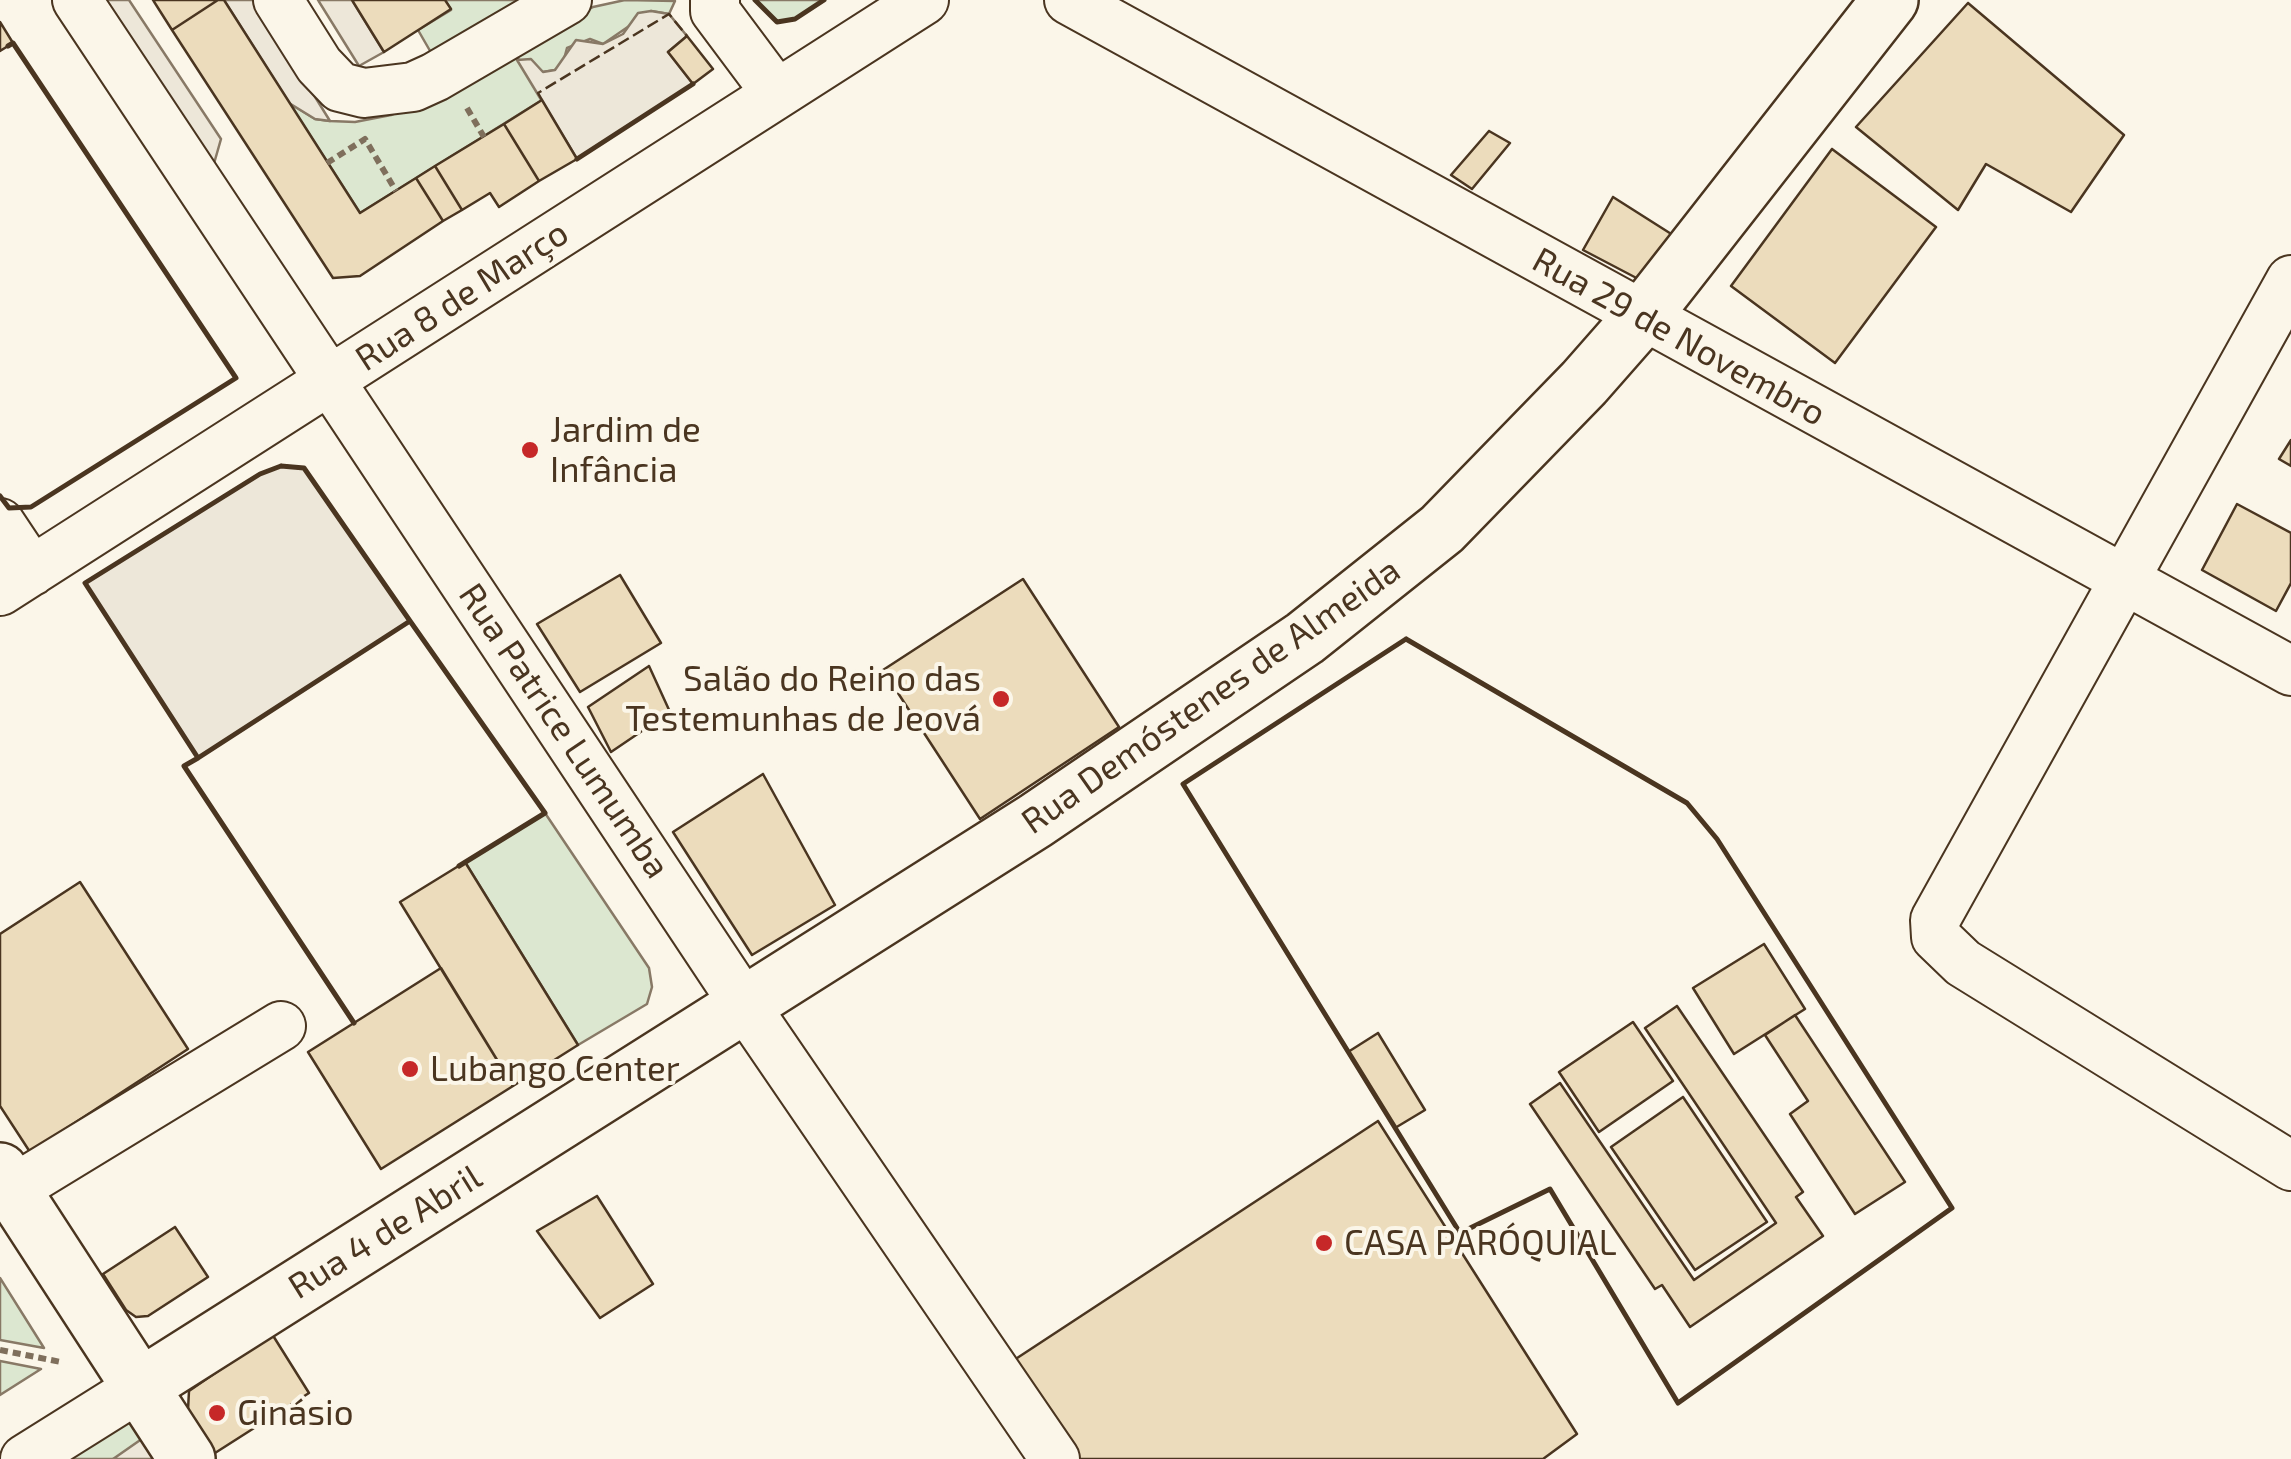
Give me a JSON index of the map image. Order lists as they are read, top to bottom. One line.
{"streets":{"main road":["Rua Demóstenes de Almeida","Rua 4 de Abril"],"street":["Rua 8 de Março","Rua 29 de Novembro","Rua Patrice Lumumba"]},"crossings":[["Rua 8 de Março","Rua Patrice Lumumba"],["Rua 29 de Novembro","Rua Demóstenes de Almeida"],["Rua Demóstenes de Almeida","Rua Patrice Lumumba"],["Rua Demóstenes de Almeida","Rua 4 de Abril"],["Rua Patrice Lumumba","Rua 4 de Abril"]],"places":["Jardim de Infância","Salão do Reino das Testemunhas de Jeová","Lubango Center","CASA PARÓQUIAL","Ginásio"]}
